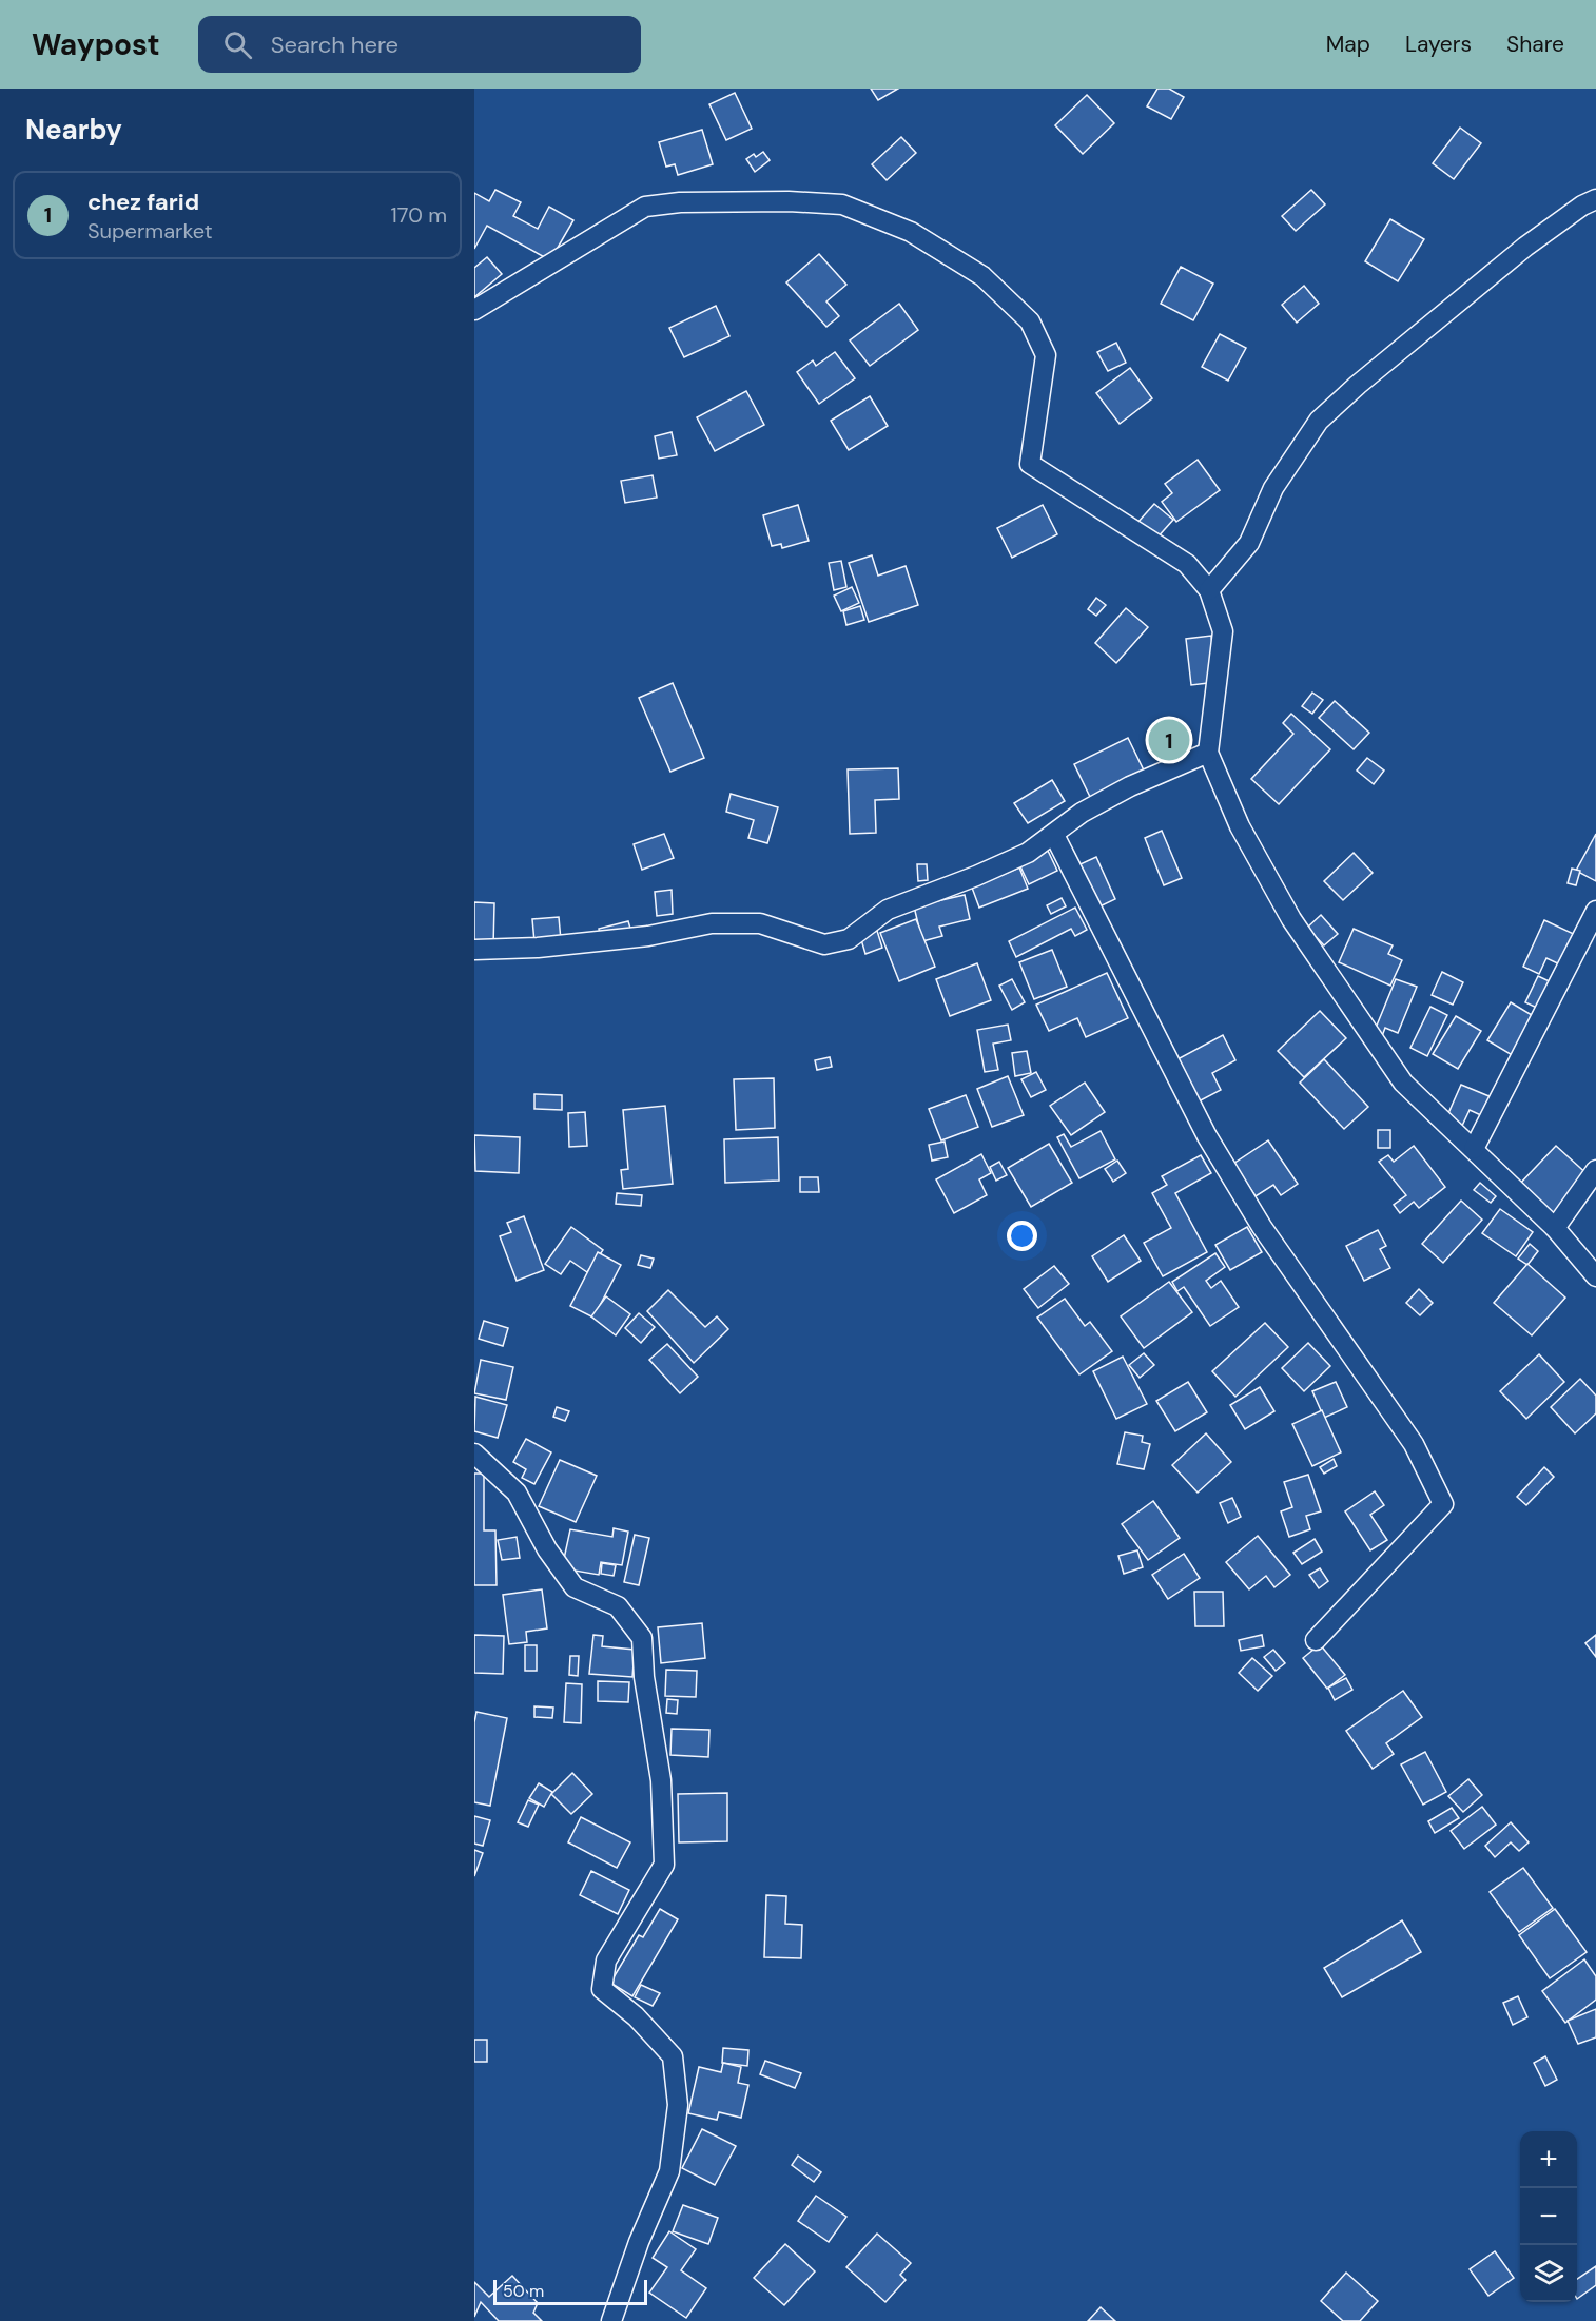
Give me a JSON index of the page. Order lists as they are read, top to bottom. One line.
{"scale_bar":"50 m","page":{"header":"Waypost","search":"Search here","nav":["Map","Layers","Share"],"heading":"Nearby","list":[{"mark":"1","name":"chez farid","note":"Supermarket","value":"170 m"}],"pins":"1","map_buttons":["+","−"],"scale":"50 m"}}
